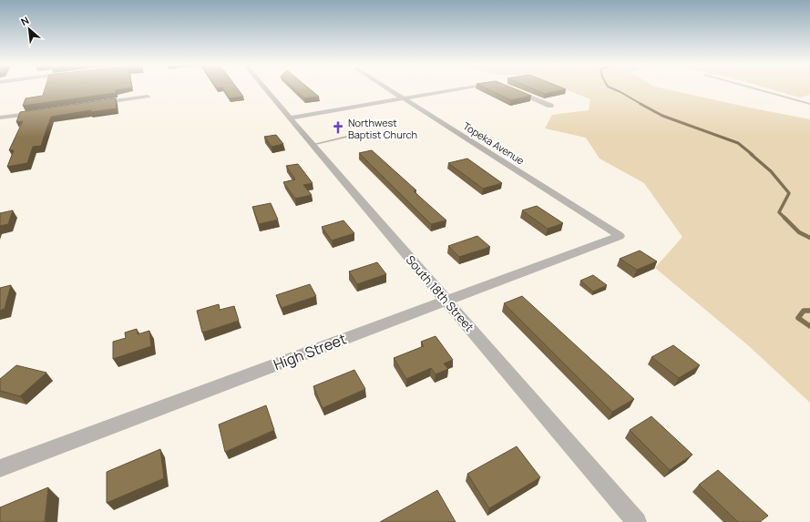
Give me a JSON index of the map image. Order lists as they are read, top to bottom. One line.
{"streets":{"street":["Topeka Avenue","South 18th Street","High Street"]},"crossings":[["Topeka Avenue","High Street"],["South 18th Street","High Street"]],"places":{"church":["Northwest Baptist Church"]},"north":"top left"}
